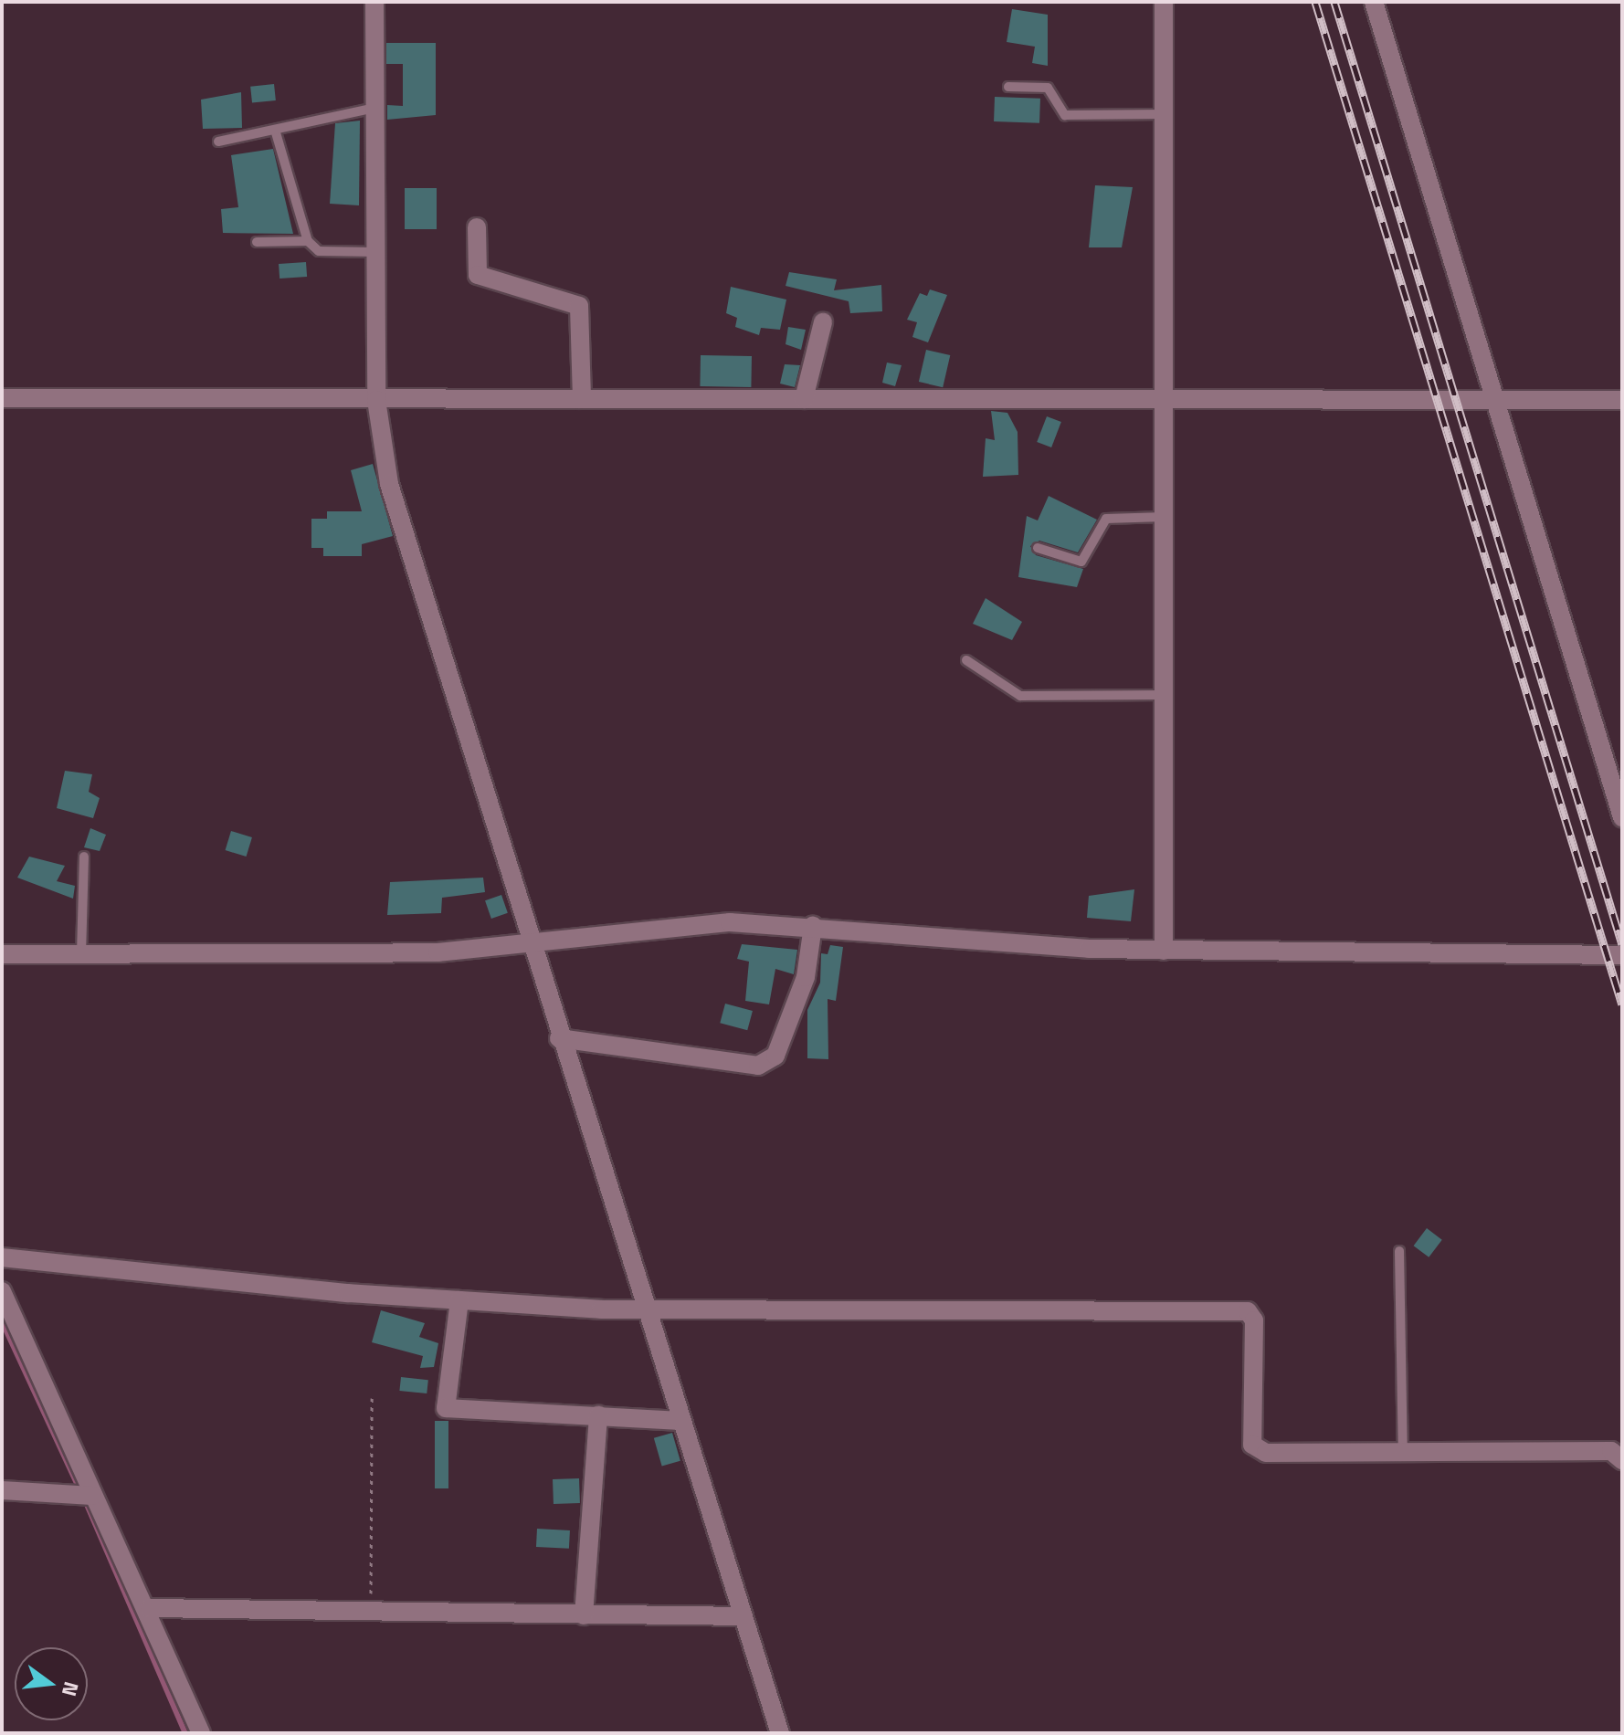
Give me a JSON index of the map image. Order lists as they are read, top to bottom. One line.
{"north":"right"}
